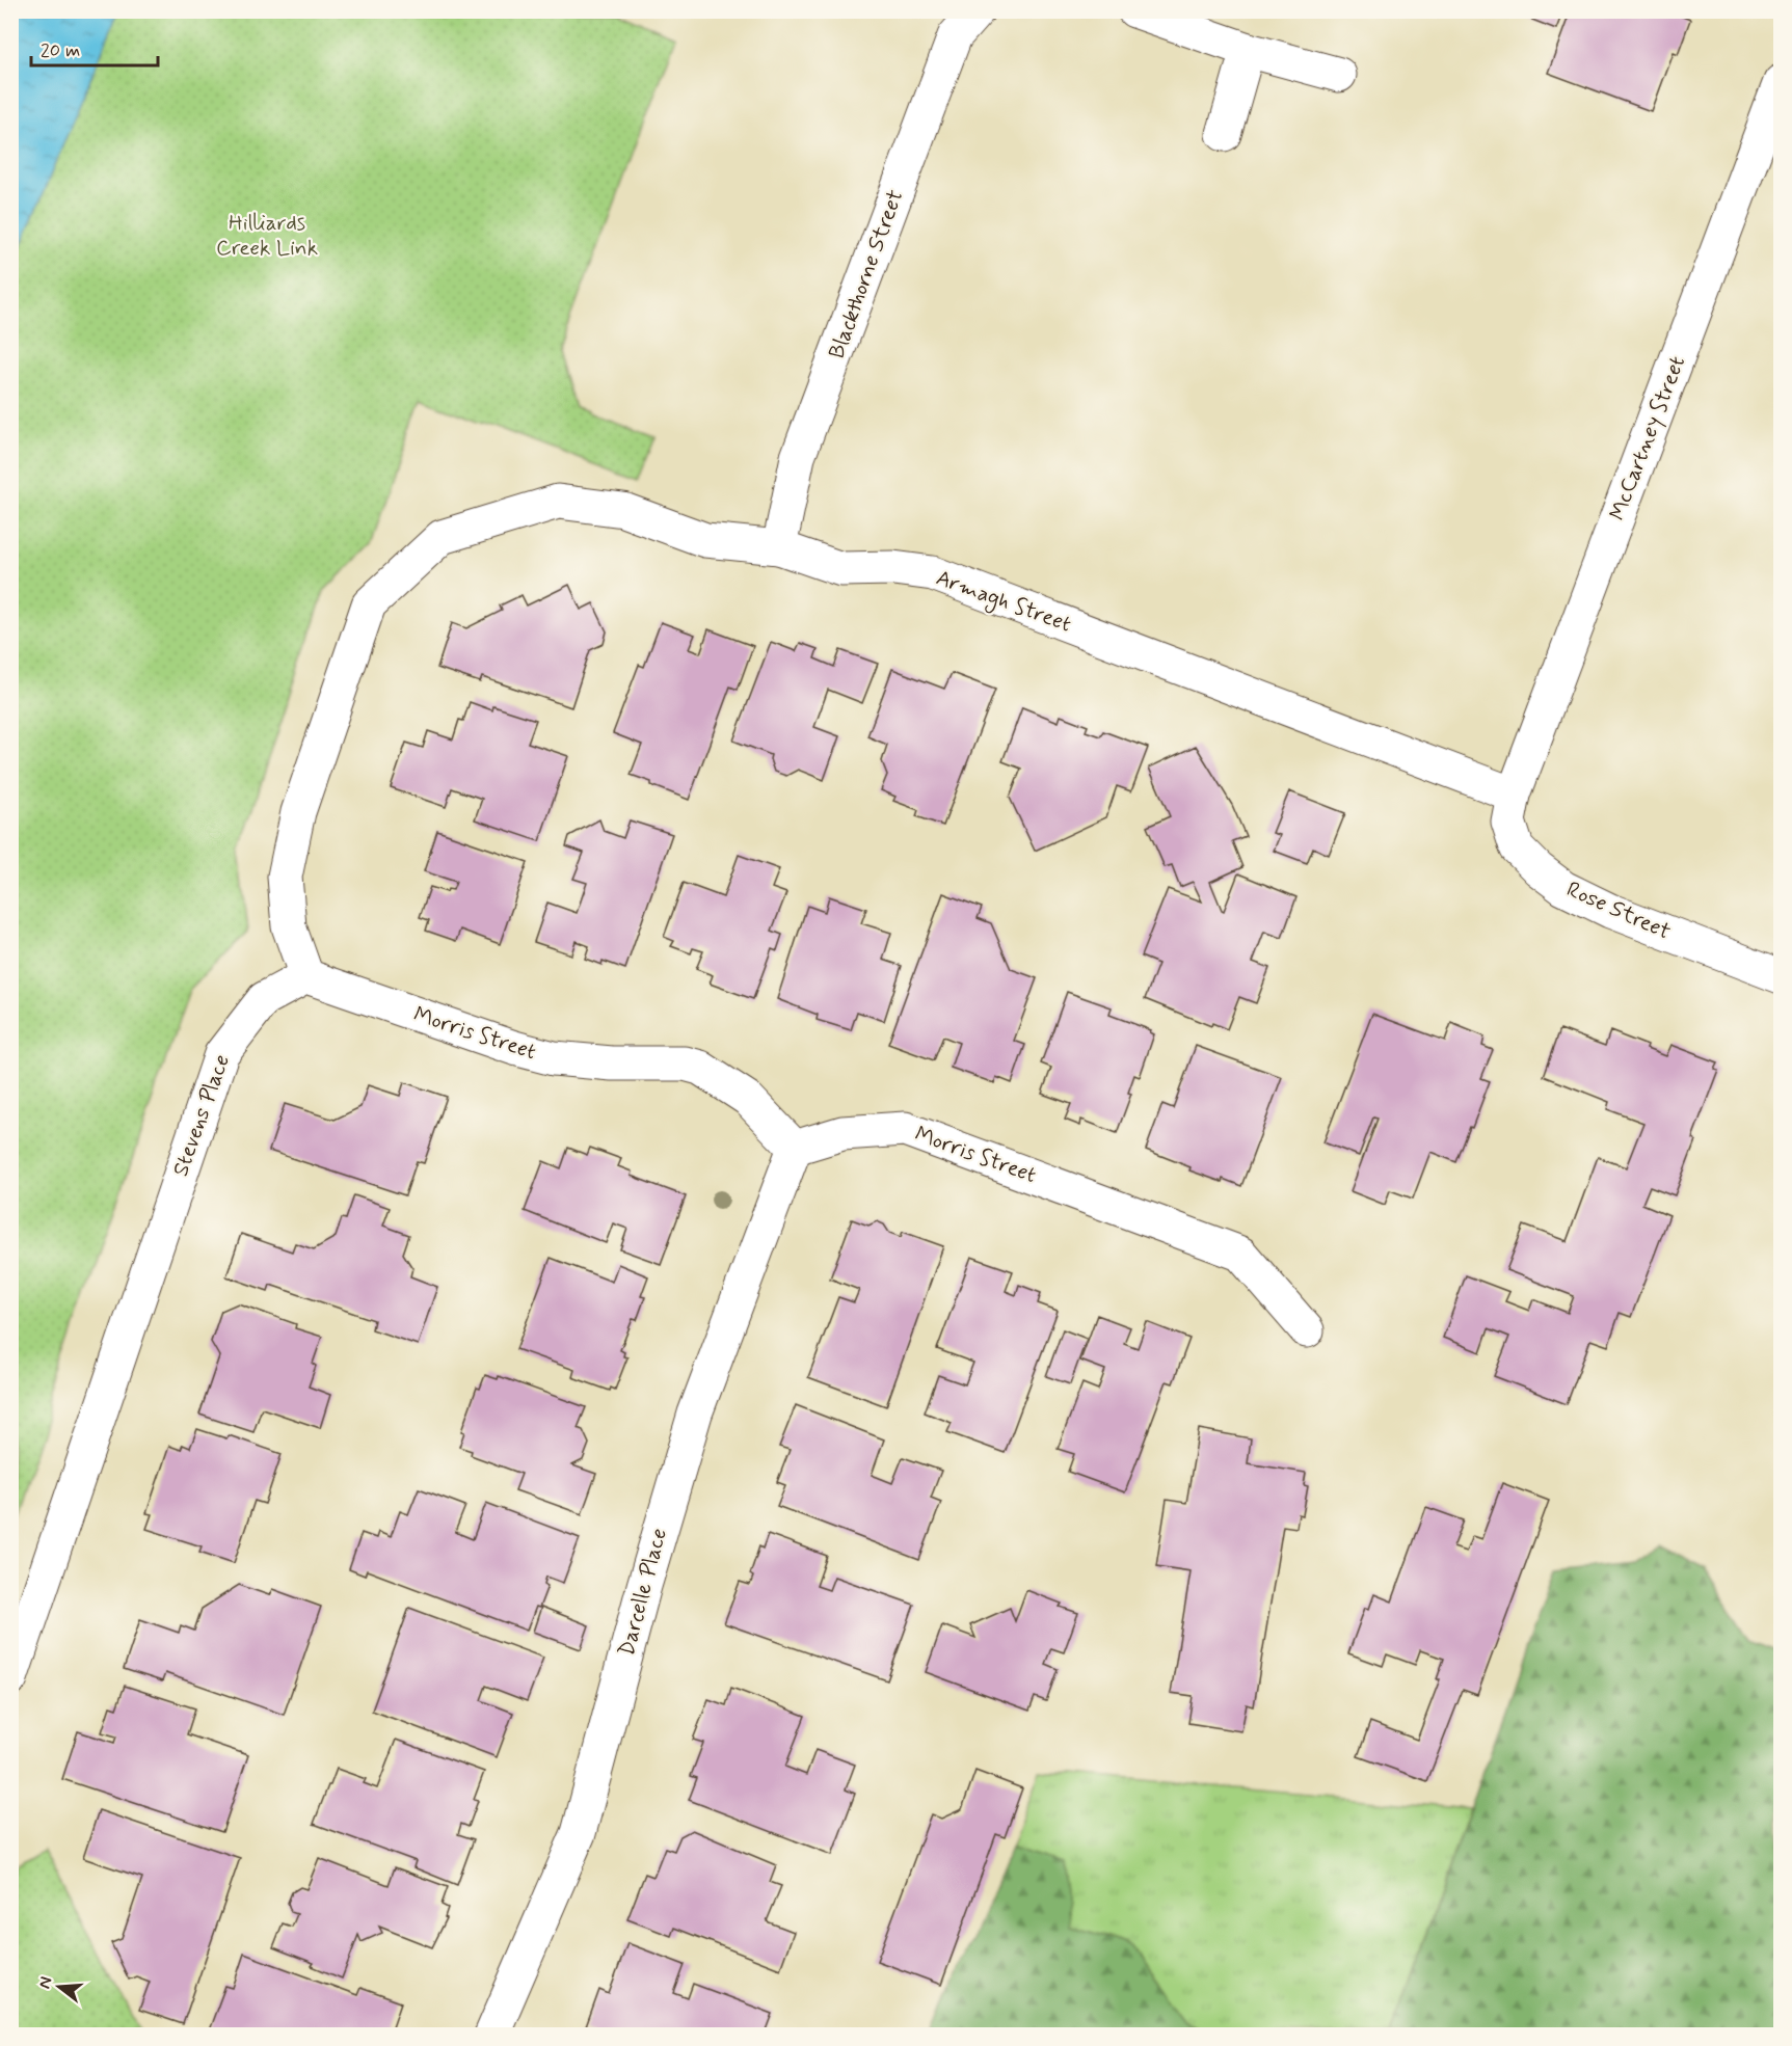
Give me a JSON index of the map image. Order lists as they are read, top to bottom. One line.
{"streets":{"street":["Blackthorne Street","McCartney Street","Armagh Street","Rose Street","Morris Street","Stevens Place","Darcelle Place"]},"crossings":[["Blackthorne Street","Armagh Street"],["McCartney Street","Armagh Street"],["McCartney Street","Rose Street"],["Armagh Street","Rose Street"],["Armagh Street","Morris Street"],["Armagh Street","Stevens Place"],["Morris Street","Stevens Place"],["Morris Street","Darcelle Place"]],"parks":["Hilliards Creek Link"],"scale_bar":"20 m","north":"left"}
